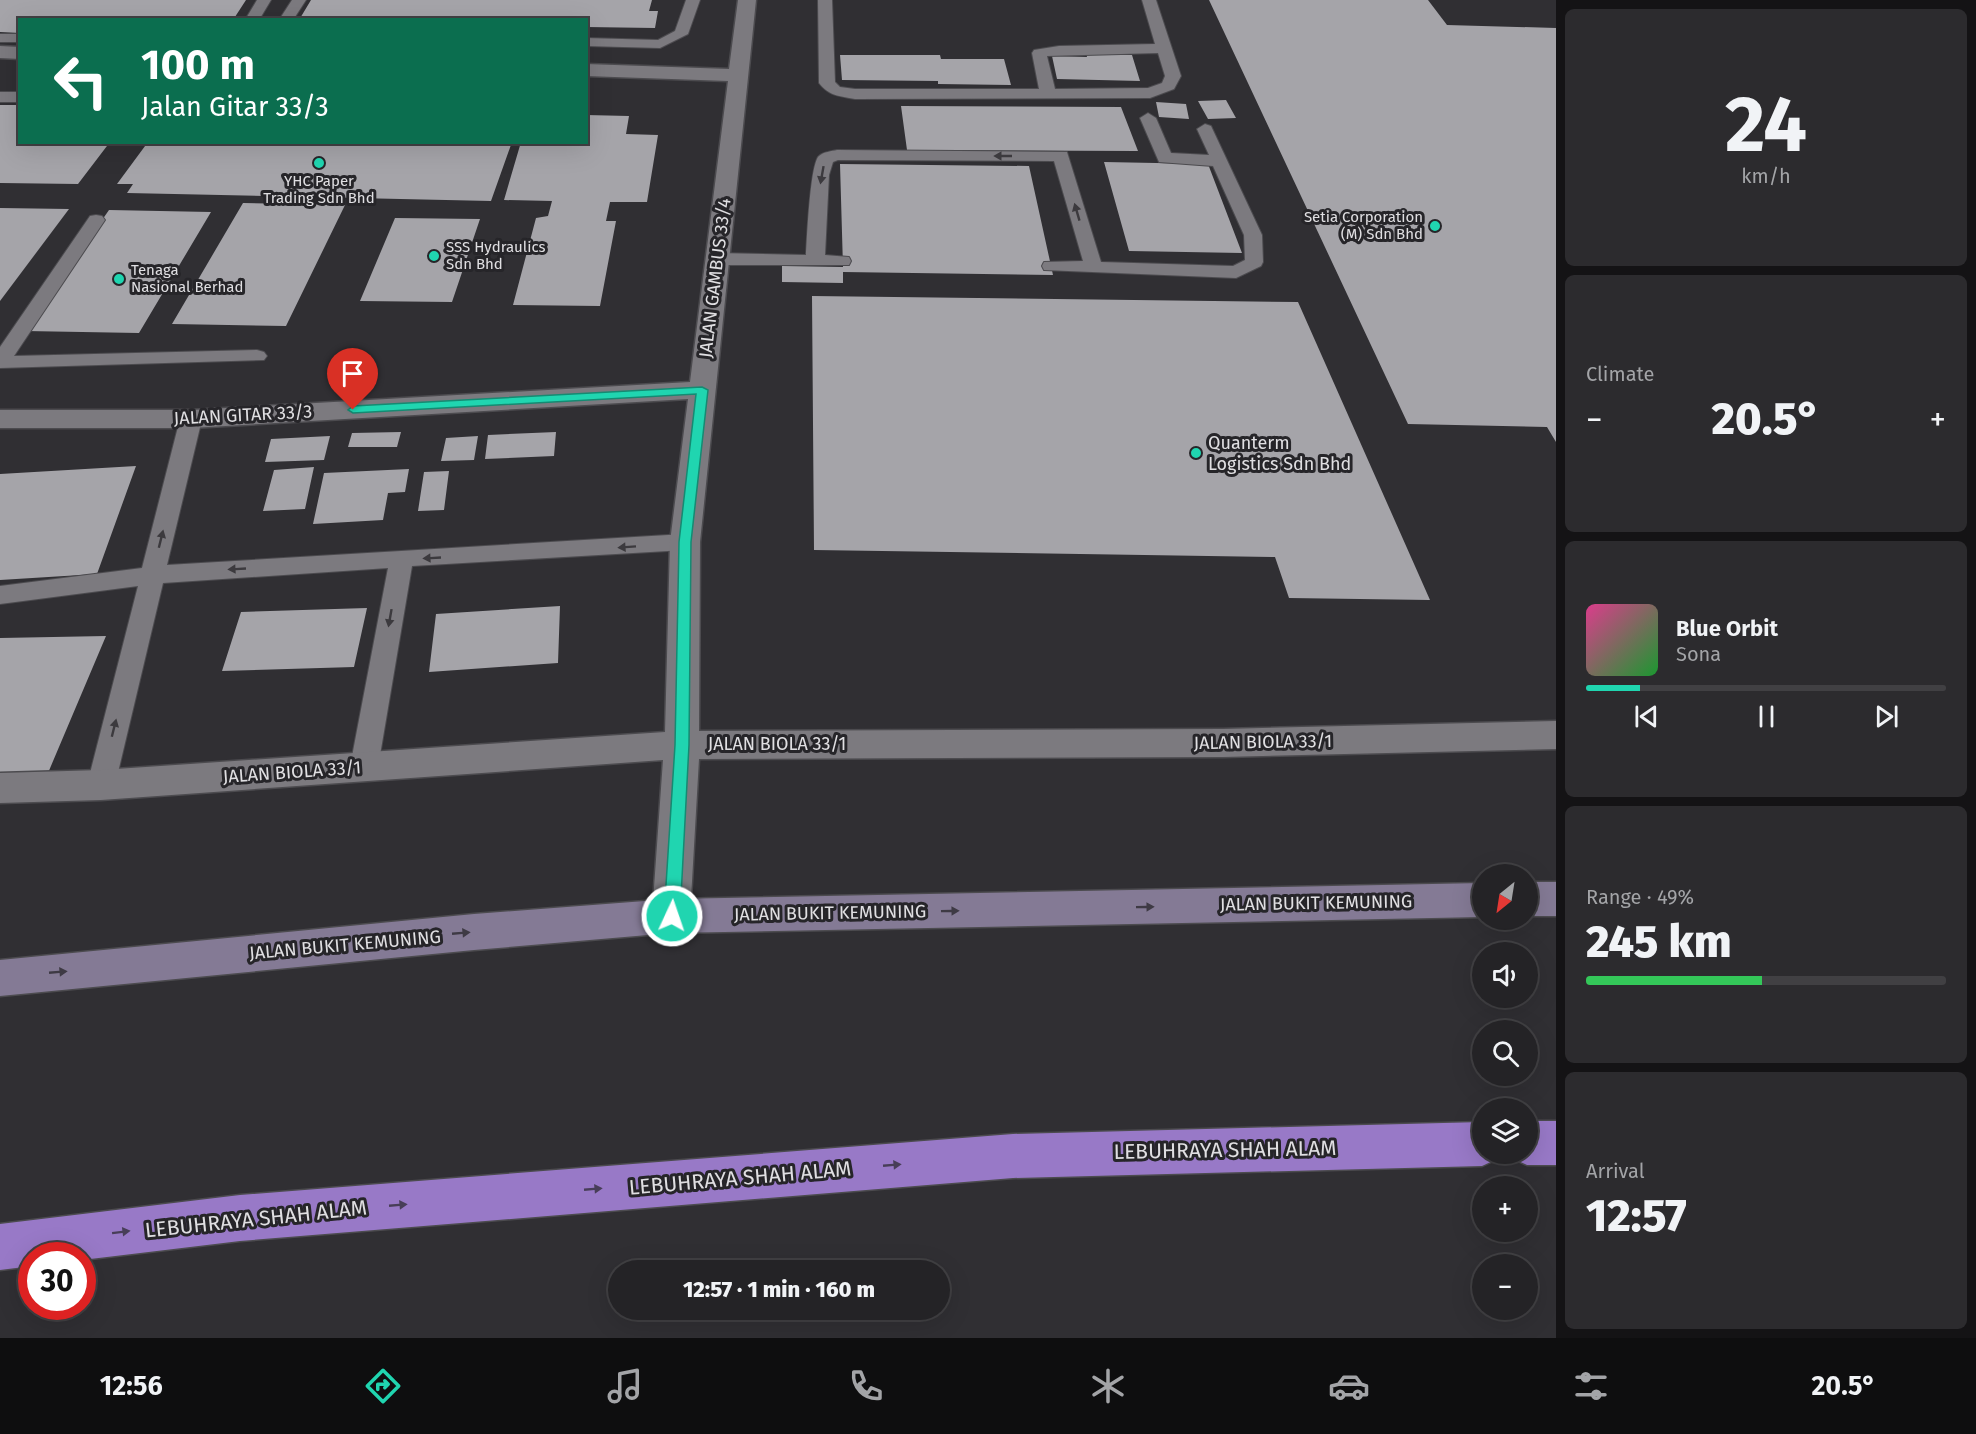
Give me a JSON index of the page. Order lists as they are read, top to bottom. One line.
{"streets":{"highway":["LEBUHRAYA SHAH ALAM"],"main road":["JALAN BUKIT KEMUNING"],"street":["JALAN GAMBUS 33/4","JALAN GITAR 33/3","JALAN BIOLA 33/1"]},"crossings":[["JALAN GAMBUS 33/4","JALAN GITAR 33/3"],["JALAN GAMBUS 33/4","JALAN BIOLA 33/1"],["JALAN GAMBUS 33/4","JALAN BUKIT KEMUNING"]],"one_way":["JALAN BUKIT KEMUNING","LEBUHRAYA SHAH ALAM"],"places":["YHC Paper Trading Sdn Bhd","Setia Corporation (M) Sdn Bhd","SSS Hydraulics Sdn Bhd","Tenaga Nasional Berhad","Quanterm Logistics Sdn Bhd"],"north":"bottom left","page":{"tile":[["24","km/h"],"Climate",["Range · 49%","245 km"],["Arrival","12:57"]],"turn":["100 m","Jalan Gitar 33/3"],"heat":["−","20.5°","+"],"song":["Blue Orbit","Sona"],"map_buttons":["+","−"],"limit":"30","trip":"12:57 · 1 min · 160 m","tabs":["12:56","20.5°"]}}
